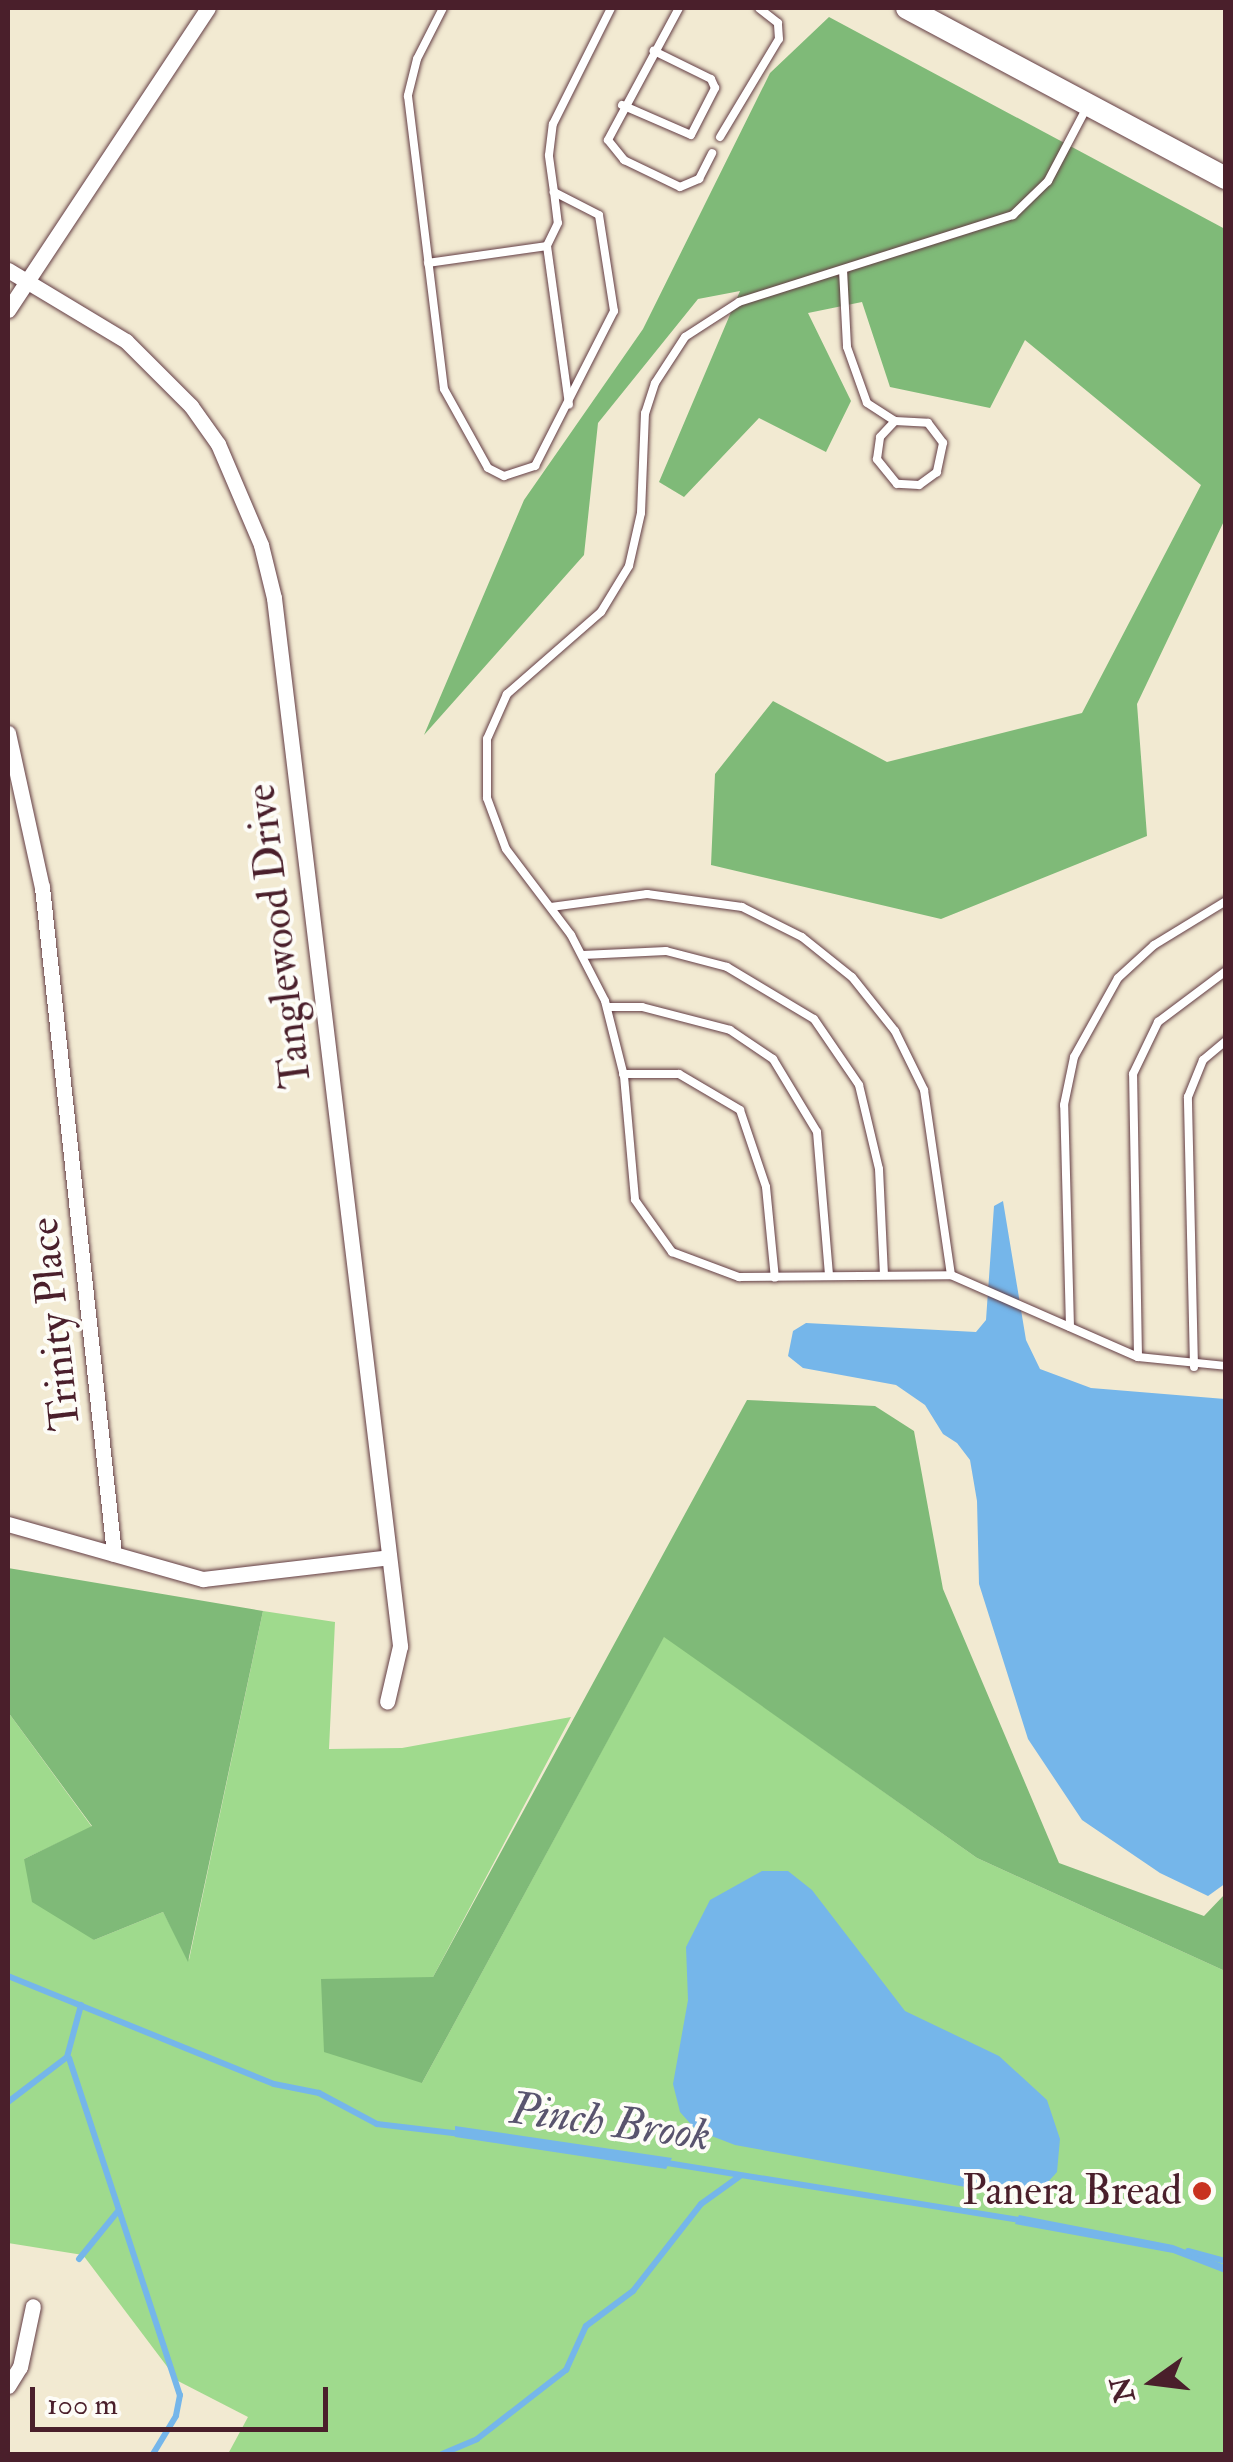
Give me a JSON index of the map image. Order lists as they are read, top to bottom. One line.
{"streets":{"street":["Tanglewood Drive","Trinity Place"]},"water":["Pinch Brook"],"places":["Panera Bread"],"scale_bar":"100 m","north":"left"}
